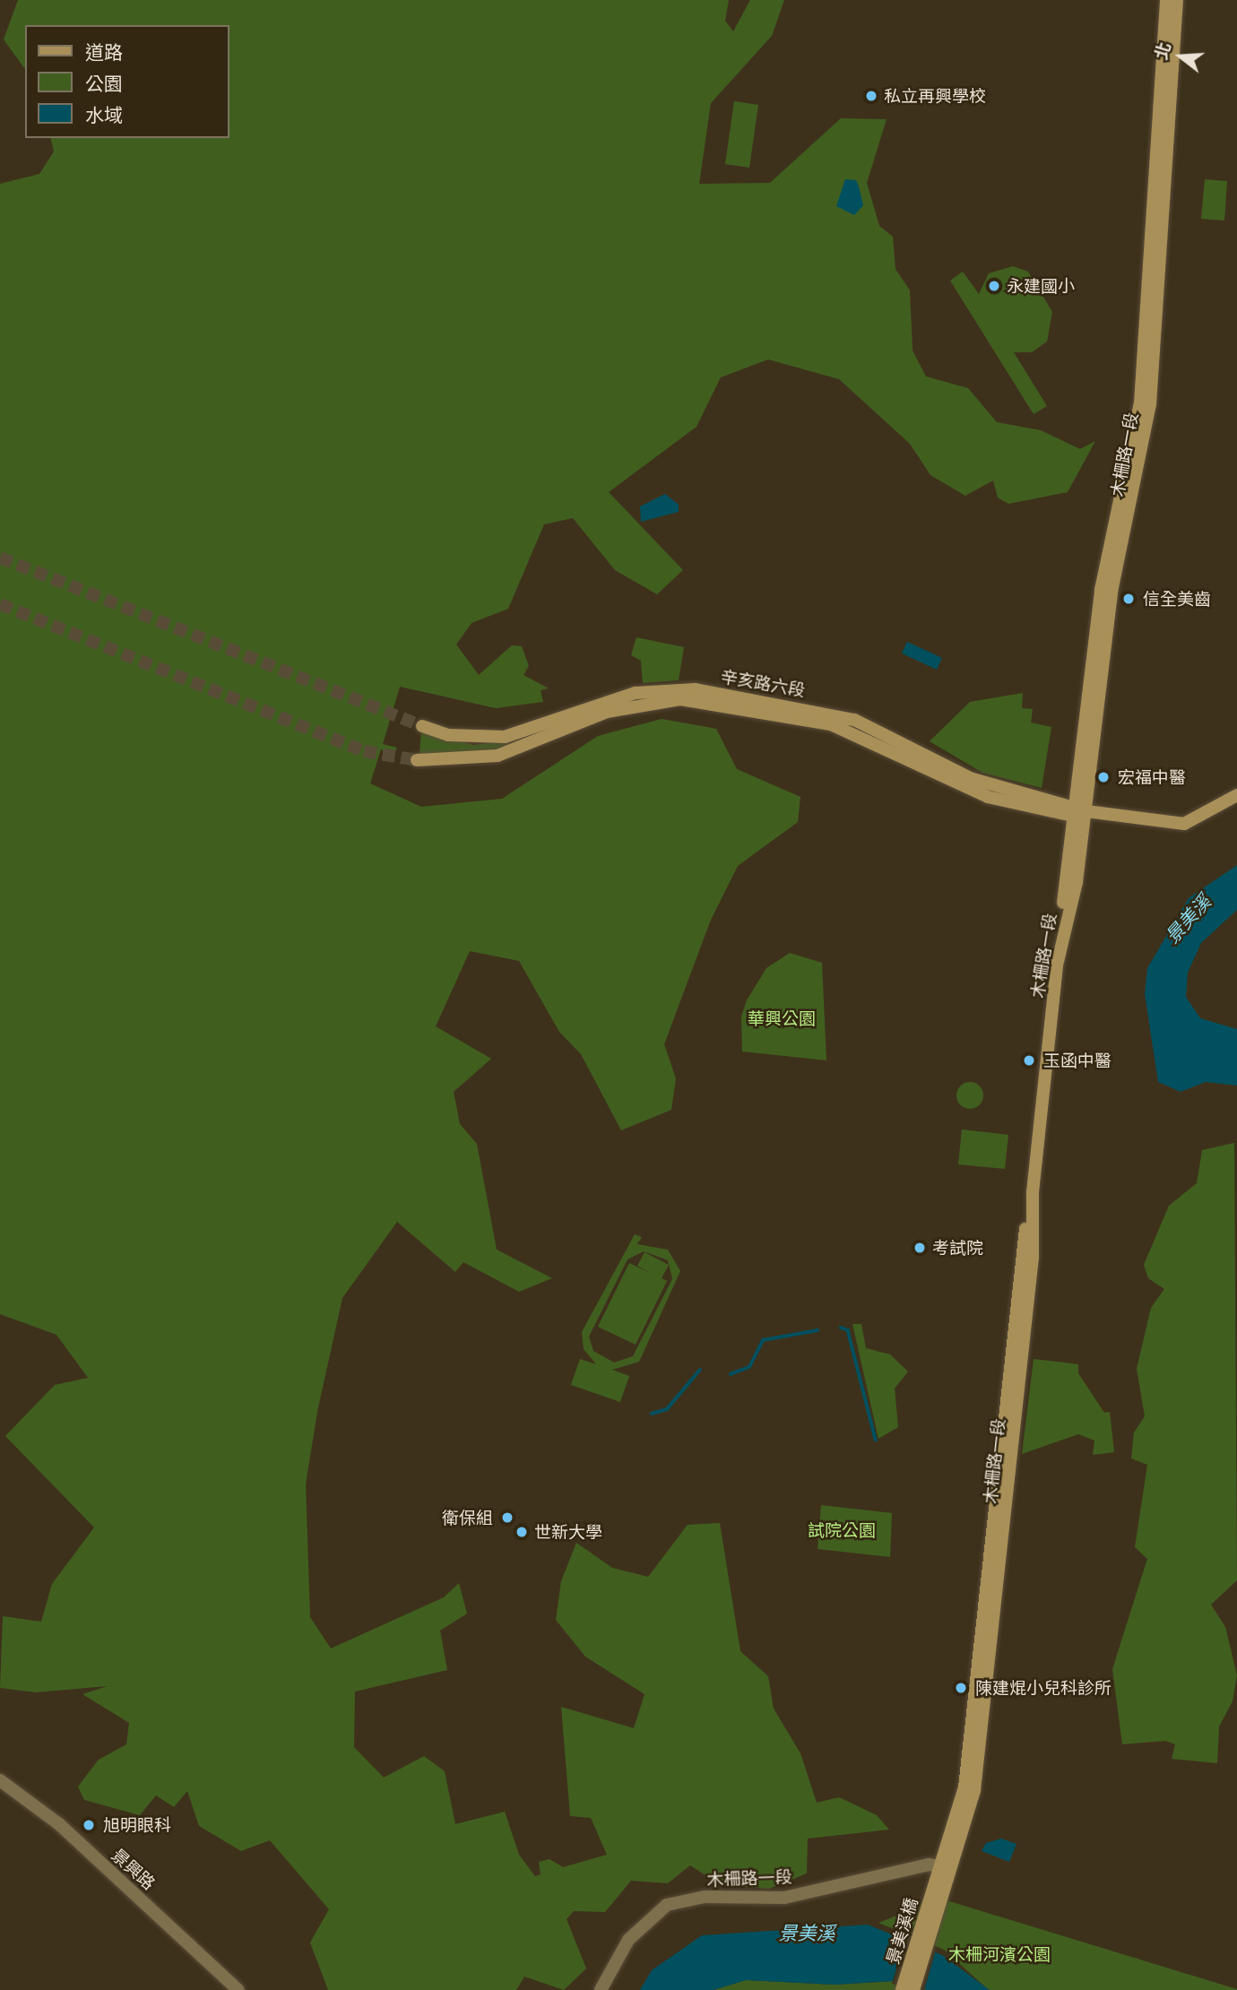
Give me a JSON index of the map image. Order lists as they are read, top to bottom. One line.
{"streets":{"main road":["木柵路一段","辛亥路六段","景美溪橋"],"street":["景興路"]},"crossings":[["木柵路一段","辛亥路六段"]],"water":["景美溪"],"parks":["華興公園","試院公園","木柵河濱公園"],"places":["私立再興學校","永建國小","信全美齒","宏福中醫","玉函中醫","考試院","衛保組","世新大學","陳建焜小兒科診所","旭明眼科"],"legend":["道路","公園","水域"],"north":"left"}
